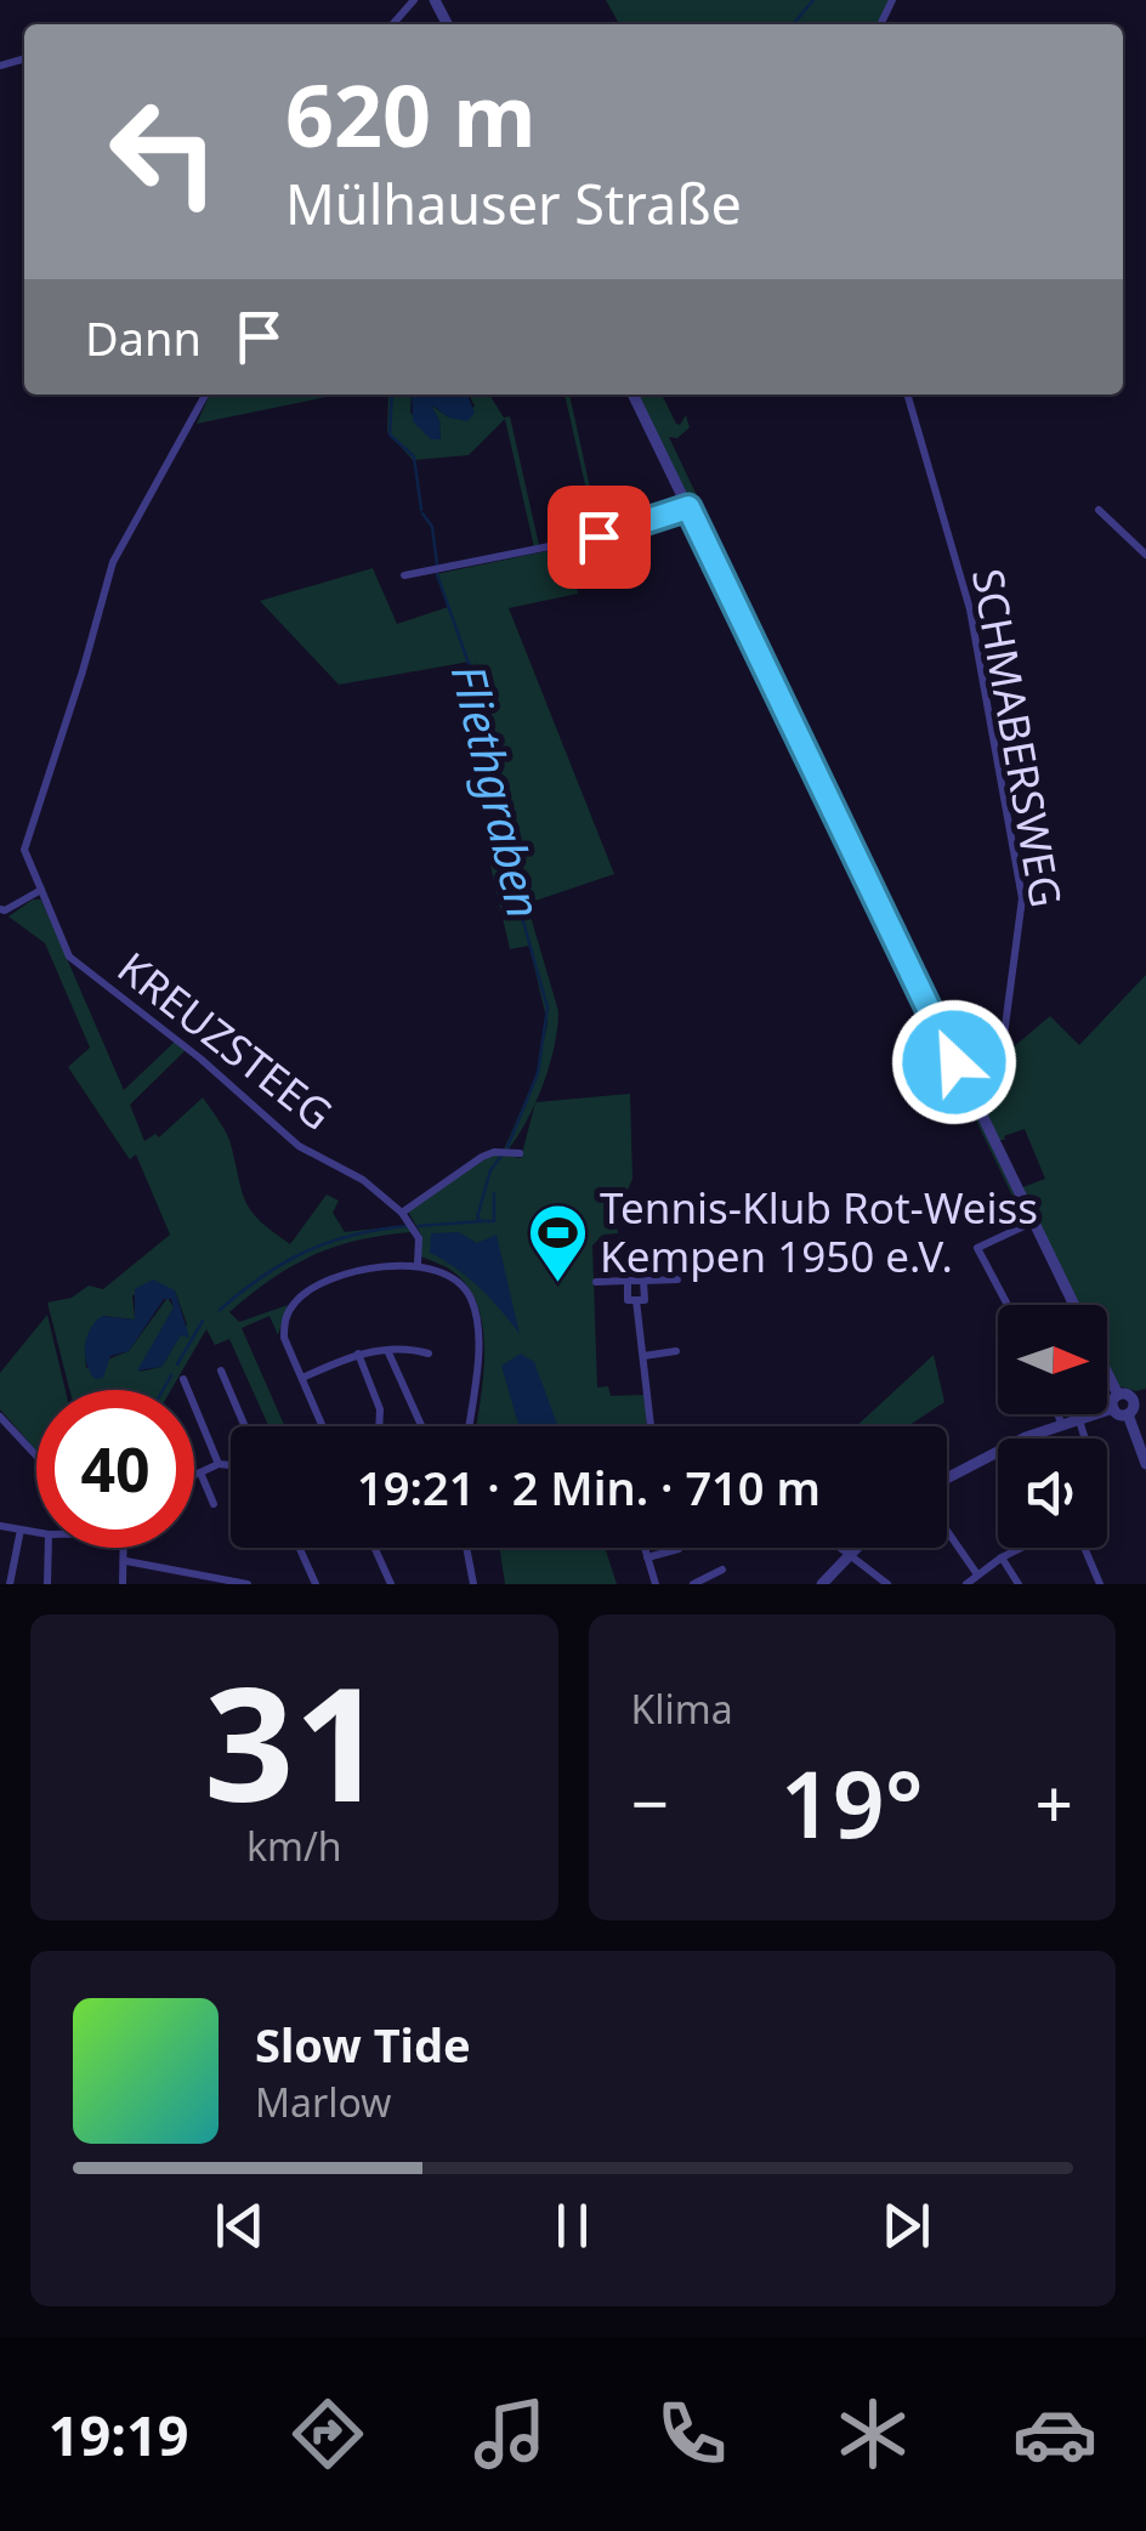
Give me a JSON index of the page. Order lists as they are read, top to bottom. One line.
{"streets":{"street":["SCHMABERSWEG","KREUZSTEEG"]},"water":["Fliethgraben"],"places":{"sports":["Tennis-Klub Rot-Weiss Kempen 1950 e.V."]},"north":"right","page":{"turn":["620 m","Mülhauser Straße"],"then":"Dann","limit":"40","trip":"19:21 · 2 Min. · 710 m","tile":[["31","km/h"],"Klima"],"heat":["−","19°","+"],"song":["Slow Tide","Marlow"],"tabs":"19:19"}}
